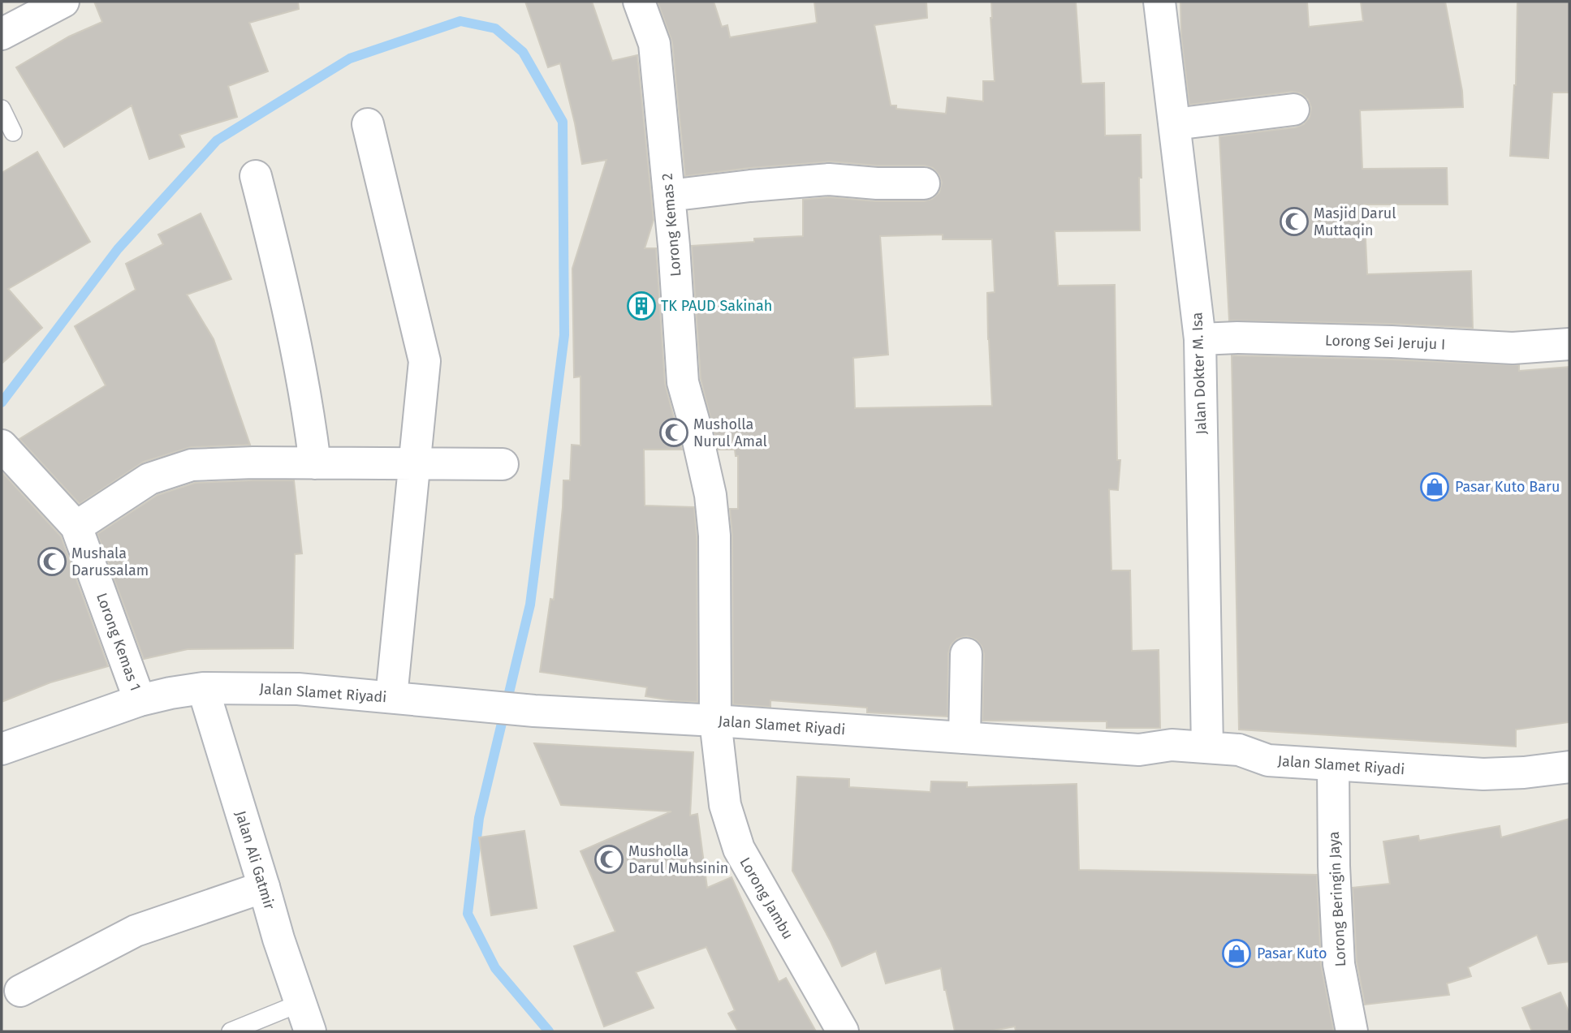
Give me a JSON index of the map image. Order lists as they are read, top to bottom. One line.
{"streets":{"street":["Lorong Kemas 2","Lorong Sei Jeruju I","Jalan Dokter M. Isa","Lorong Kemas 1","Jalan Slamet Riyadi","Jalan Ali Gatmir","Lorong Jambu","Lorong Beringin Jaya"]},"crossings":[["Lorong Kemas 2","Jalan Slamet Riyadi"],["Lorong Kemas 2","Lorong Jambu"],["Lorong Sei Jeruju I","Jalan Dokter M. Isa"],["Jalan Dokter M. Isa","Jalan Slamet Riyadi"],["Lorong Kemas 1","Jalan Slamet Riyadi"],["Jalan Slamet Riyadi","Jalan Ali Gatmir"],["Jalan Slamet Riyadi","Lorong Jambu"],["Jalan Slamet Riyadi","Lorong Beringin Jaya"]],"places":{"mosque":["Masjid Darul Muttaqin","Musholla Nurul Amal","Mushala Darussalam","Musholla Darul Muhsinin"],"building":["TK PAUD Sakinah"],"shop":["Pasar Kuto Baru","Pasar Kuto"]}}
